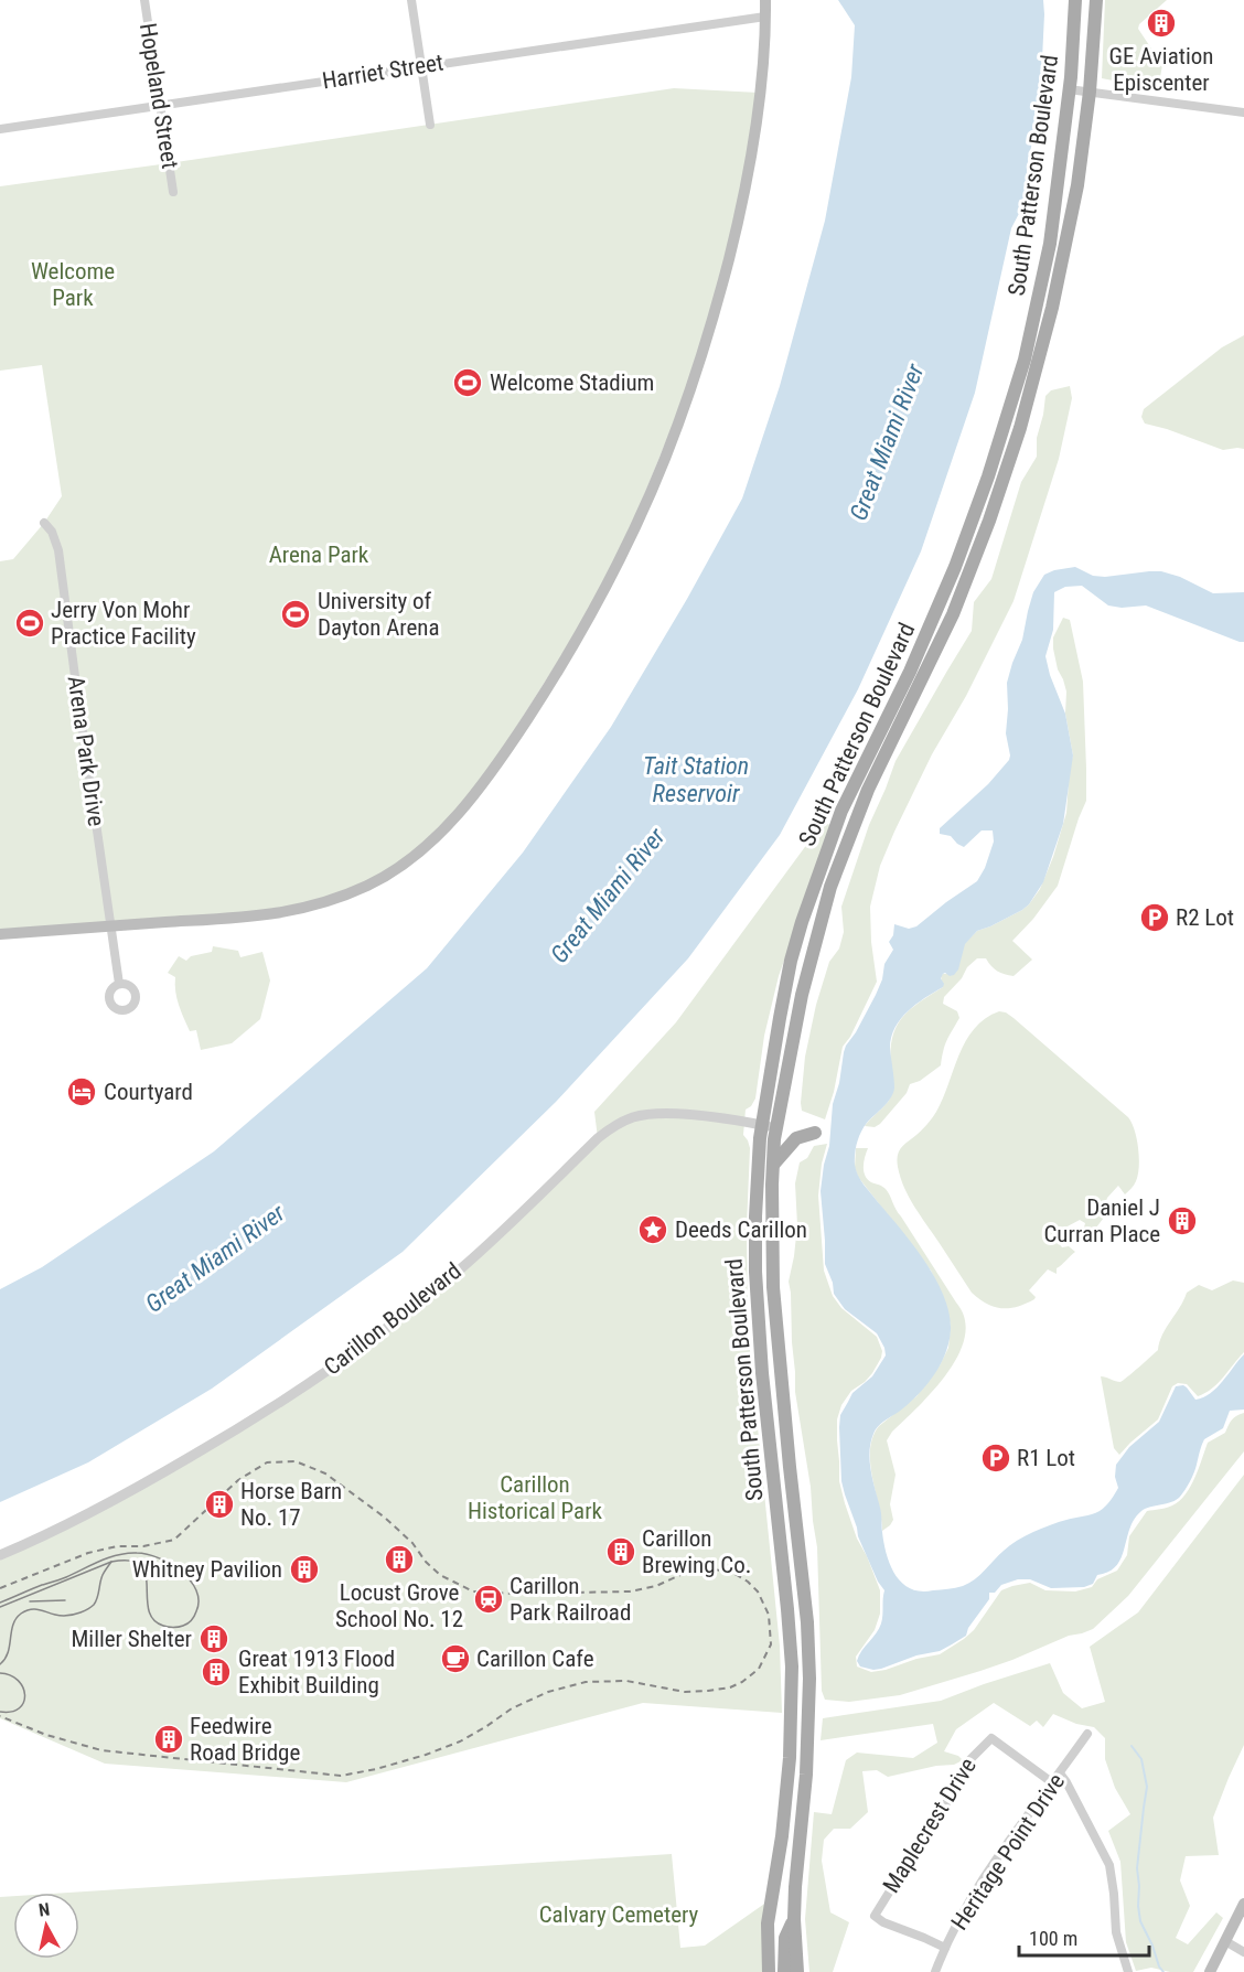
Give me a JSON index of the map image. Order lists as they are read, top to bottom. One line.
{"streets":{"main road":["South Patterson Boulevard"],"street":["Harriet Street","Hopeland Street","Arena Park Drive","Carillon Boulevard","Maplecrest Drive","Heritage Point Drive"]},"crossings":[["Harriet Street","Hopeland Street"],["South Patterson Boulevard","Carillon Boulevard"],["Maplecrest Drive","Heritage Point Drive"]],"water":["Great Miami River","Tait Station Reservoir"],"parks":["Welcome Park","Arena Park","Carillon Historical Park","Calvary Cemetery"],"places":{"building":["GE Aviation Episcenter","Daniel J Curran Place","Horse Barn No. 17","Carillon Brewing Co.","Locust Grove School No. 12","Whitney Pavilion","Miller Shelter","Great 1913 Flood Exhibit Building","Feedwire Road Bridge"],"sports":["Welcome Stadium","University of Dayton Arena","Jerry Von Mohr Practice Facility"],"parking":["R2 Lot","R1 Lot"],"hotel":["Courtyard"],"place":["Deeds Carillon"],"station":["Carillon Park Railroad"],"cafe":["Carillon Cafe"]},"scale_bar":"100 m","north":"top"}
